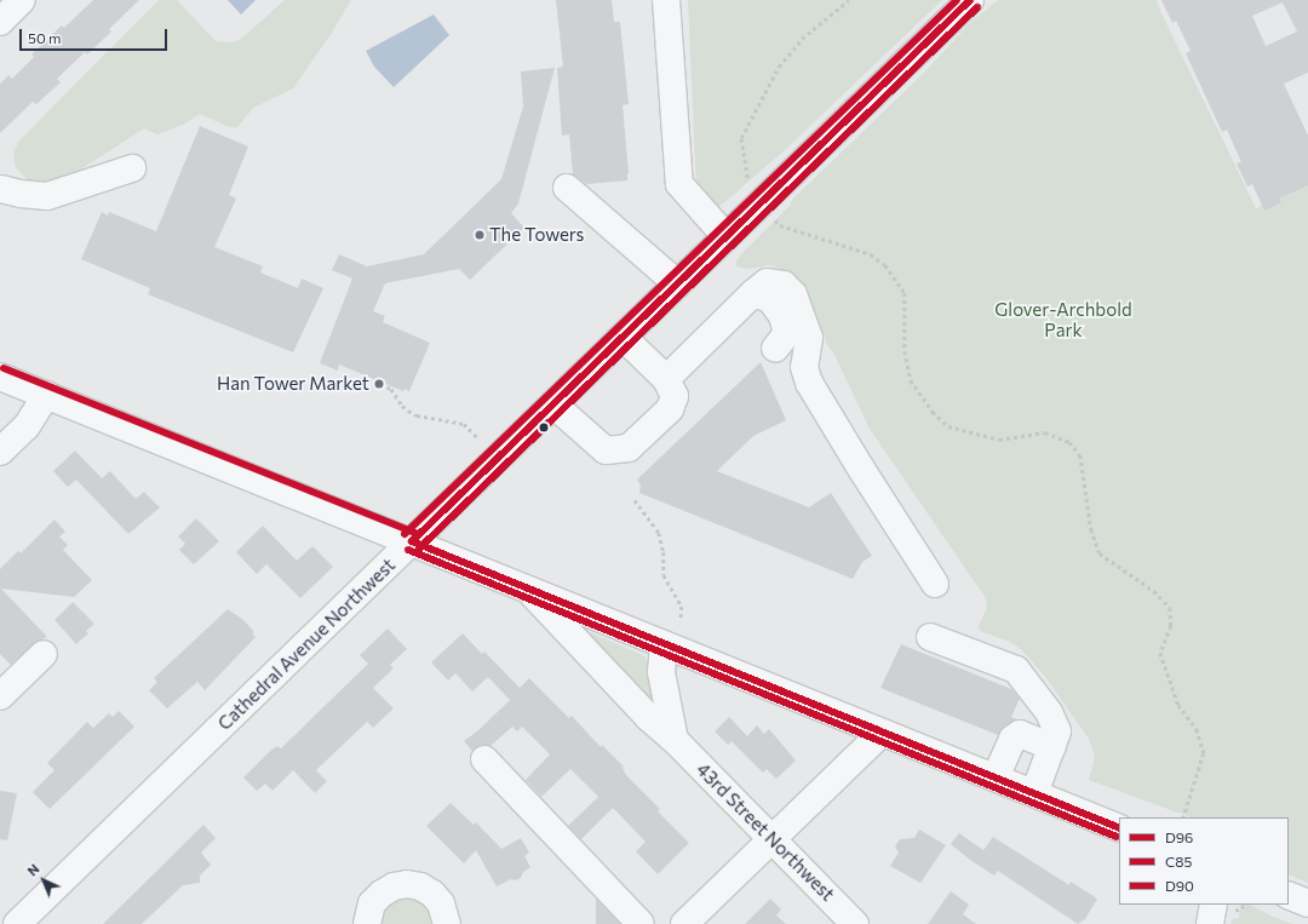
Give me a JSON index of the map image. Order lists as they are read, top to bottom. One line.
{"streets":{"street":["Cathedral Avenue Northwest","43rd Street Northwest"]},"parks":["Glover-Archbold Park"],"places":["The Towers","Han Tower Market"],"lines":["transit line D96","transit line D90","transit line C85"],"legend":["D96","C85","D90"],"scale_bar":"50 m","north":"top left"}
